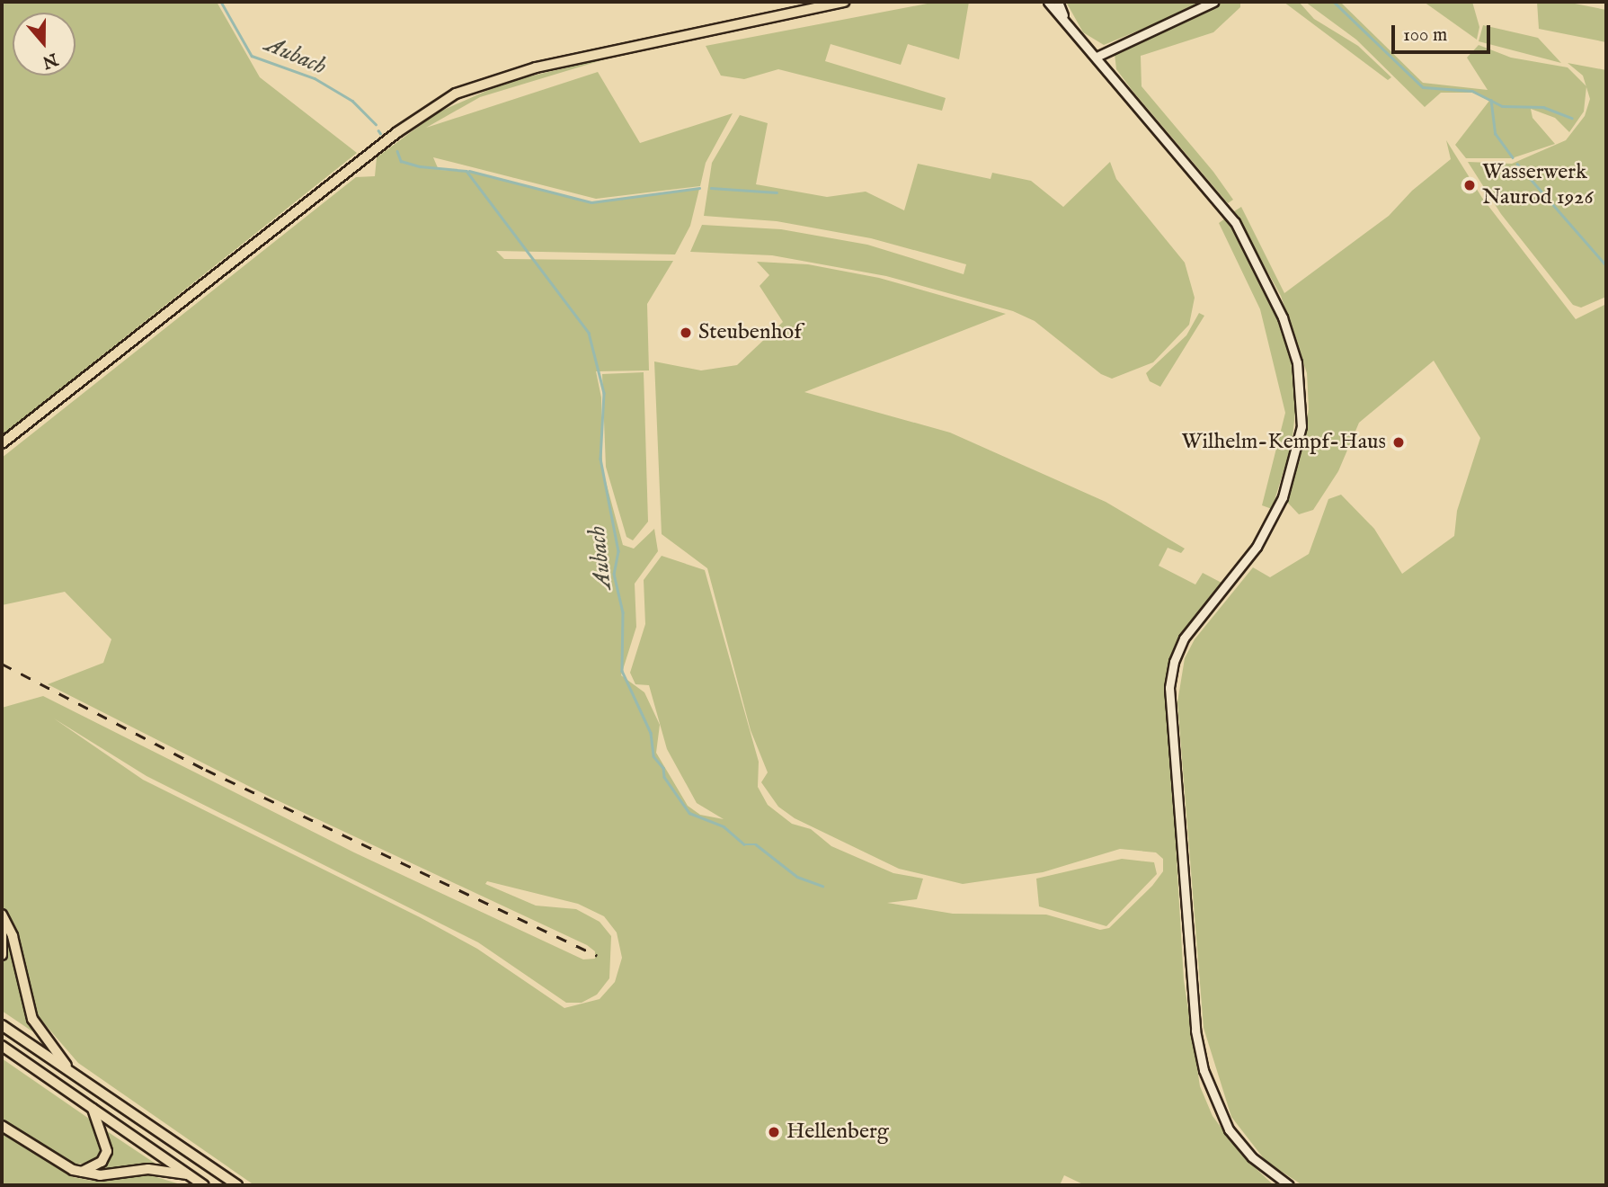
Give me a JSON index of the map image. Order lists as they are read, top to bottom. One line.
{"water":["Aubach"],"places":["Wasserwerk Naurod 1926","Steubenhof","Wilhelm-Kempf-Haus","Hellenberg"],"scale_bar":"100 m","north":"bottom"}
